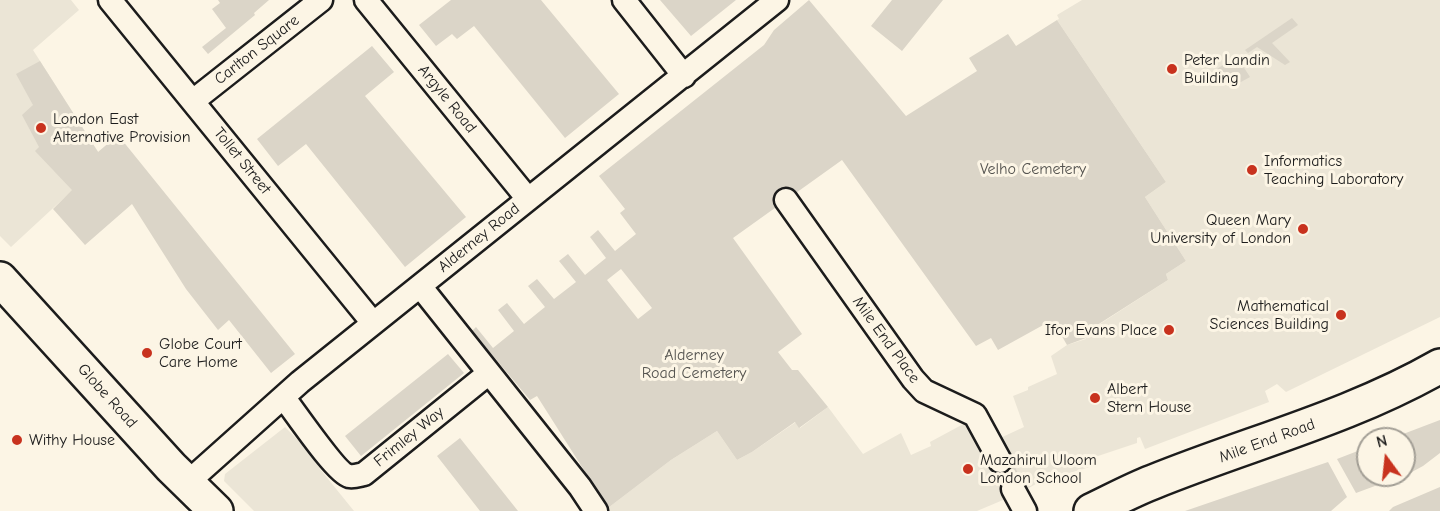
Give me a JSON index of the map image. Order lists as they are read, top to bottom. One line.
{"streets":{"main road":["Globe Road","Mile End Road"],"street":["Carlton Square","Argyle Road","Tollet Street","Alderney Road","Mile End Place","Frimley Way"]},"crossings":[["Carlton Square","Tollet Street"],["Argyle Road","Alderney Road"],["Tollet Street","Alderney Road"],["Alderney Road","Globe Road"],["Alderney Road","Frimley Way"]],"parks":["Velho Cemetery","Alderney Road Cemetery"],"places":["Peter Landin Building","London East Alternative Provision","Informatics Teaching Laboratory","Queen Mary University of London","Mathematical Sciences Building","Ifor Evans Place","Globe Court Care Home","Albert Stern House","Withy House","Mazahirul Uloom London School"],"north":"top"}
